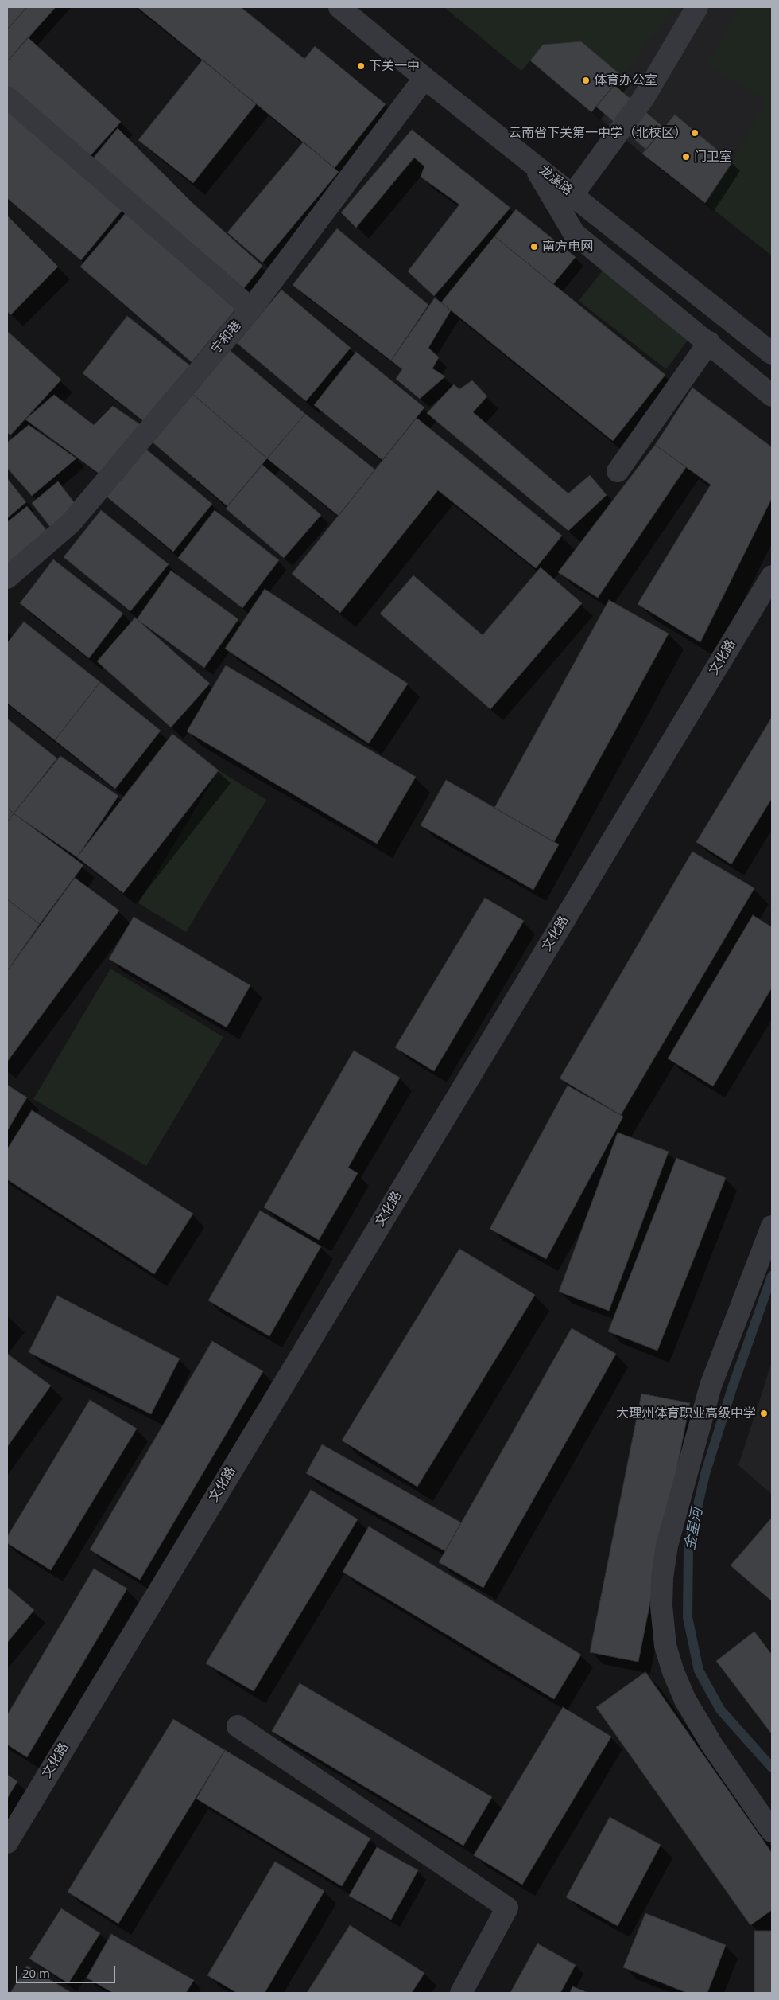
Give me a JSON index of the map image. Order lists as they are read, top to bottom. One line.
{"streets":{"street":["龙溪路","宁和巷","文化路"]},"crossings":[["龙溪路","宁和巷"]],"water":["金星河"],"places":["下关一中","体育办公室","云南省下关第一中学（北校区）","门卫室","南方电网","大理州体育职业高级中学"],"scale_bar":"20 m"}
